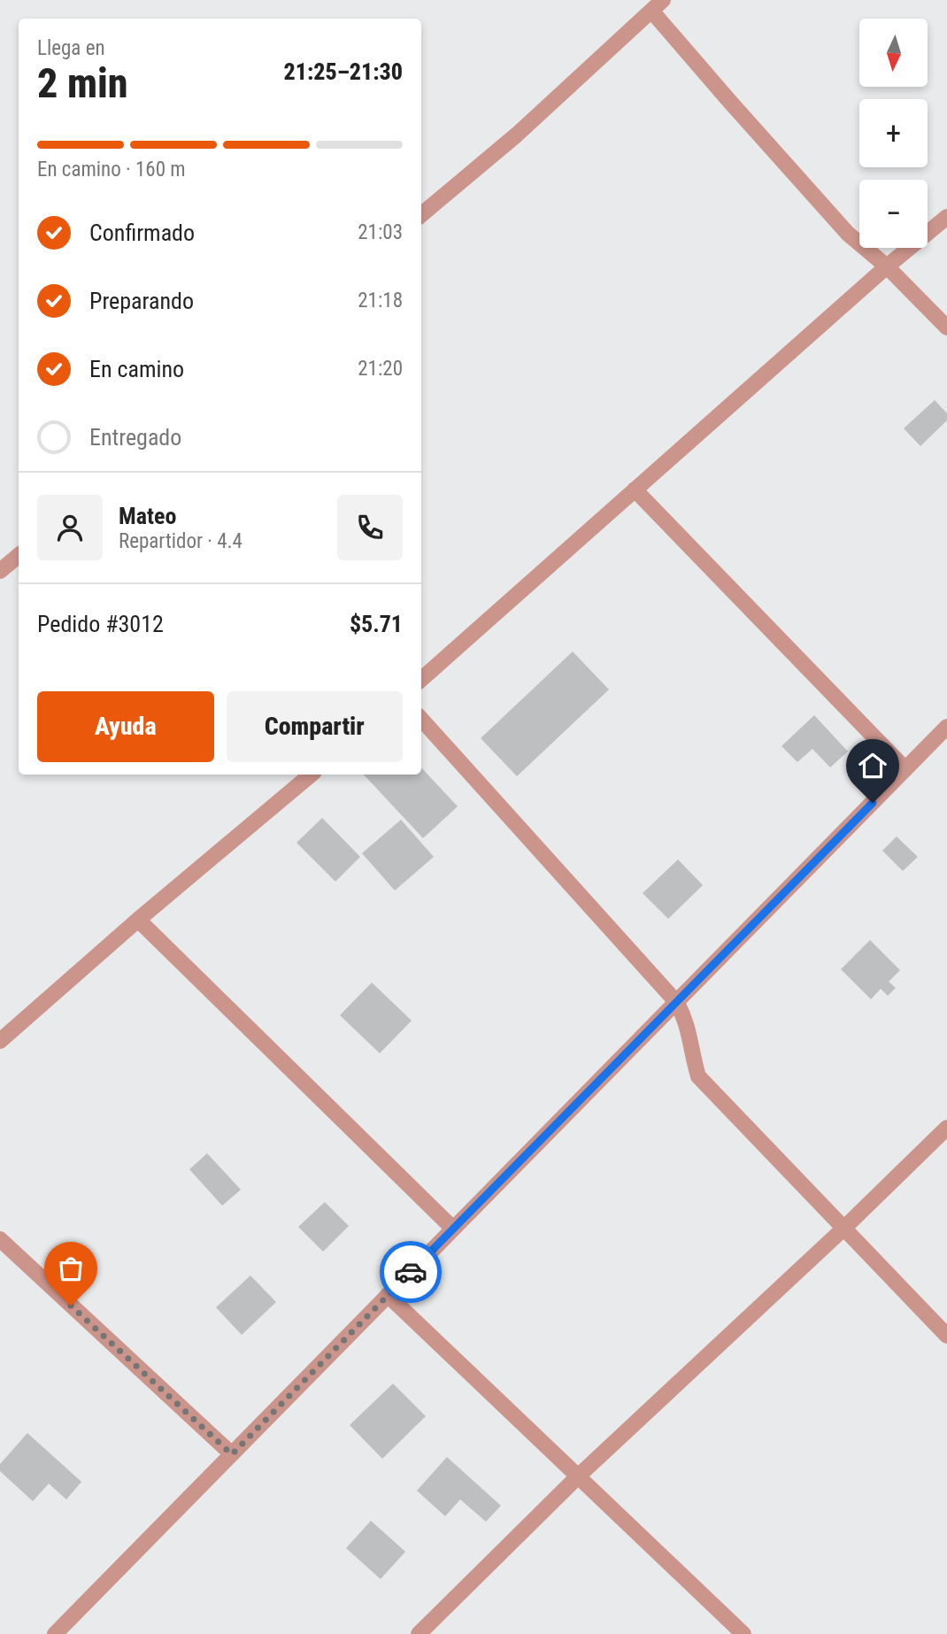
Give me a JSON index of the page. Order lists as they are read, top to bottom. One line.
{"north":"bottom","page":{"map_buttons":["+","−"],"heading":["2 min","Llega en","21:25–21:30"],"panel":["Mateo","Repartidor · 4.4","Pedido #3012","$5.71"],"bar":"En camino · 160 m","list":[["Confirmado","21:03"],["Preparando","21:18"],["En camino","21:20"],"Entregado"],"buttons":["Ayuda","Compartir"]}}
